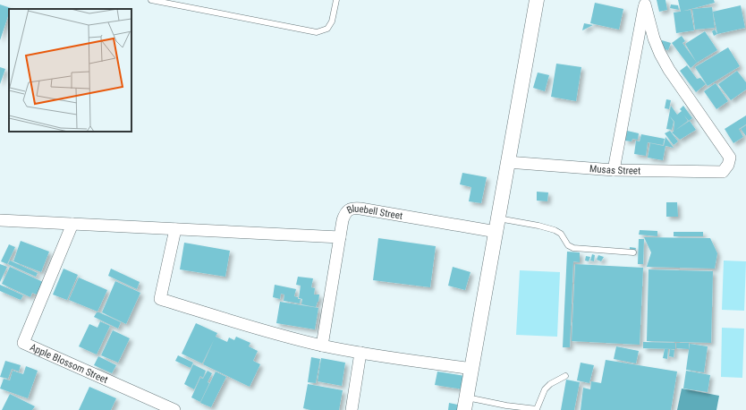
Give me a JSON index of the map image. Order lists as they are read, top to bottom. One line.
{"streets":{"street":["Musas Street","Bluebell Street","Apple Blossom Street"]}}
